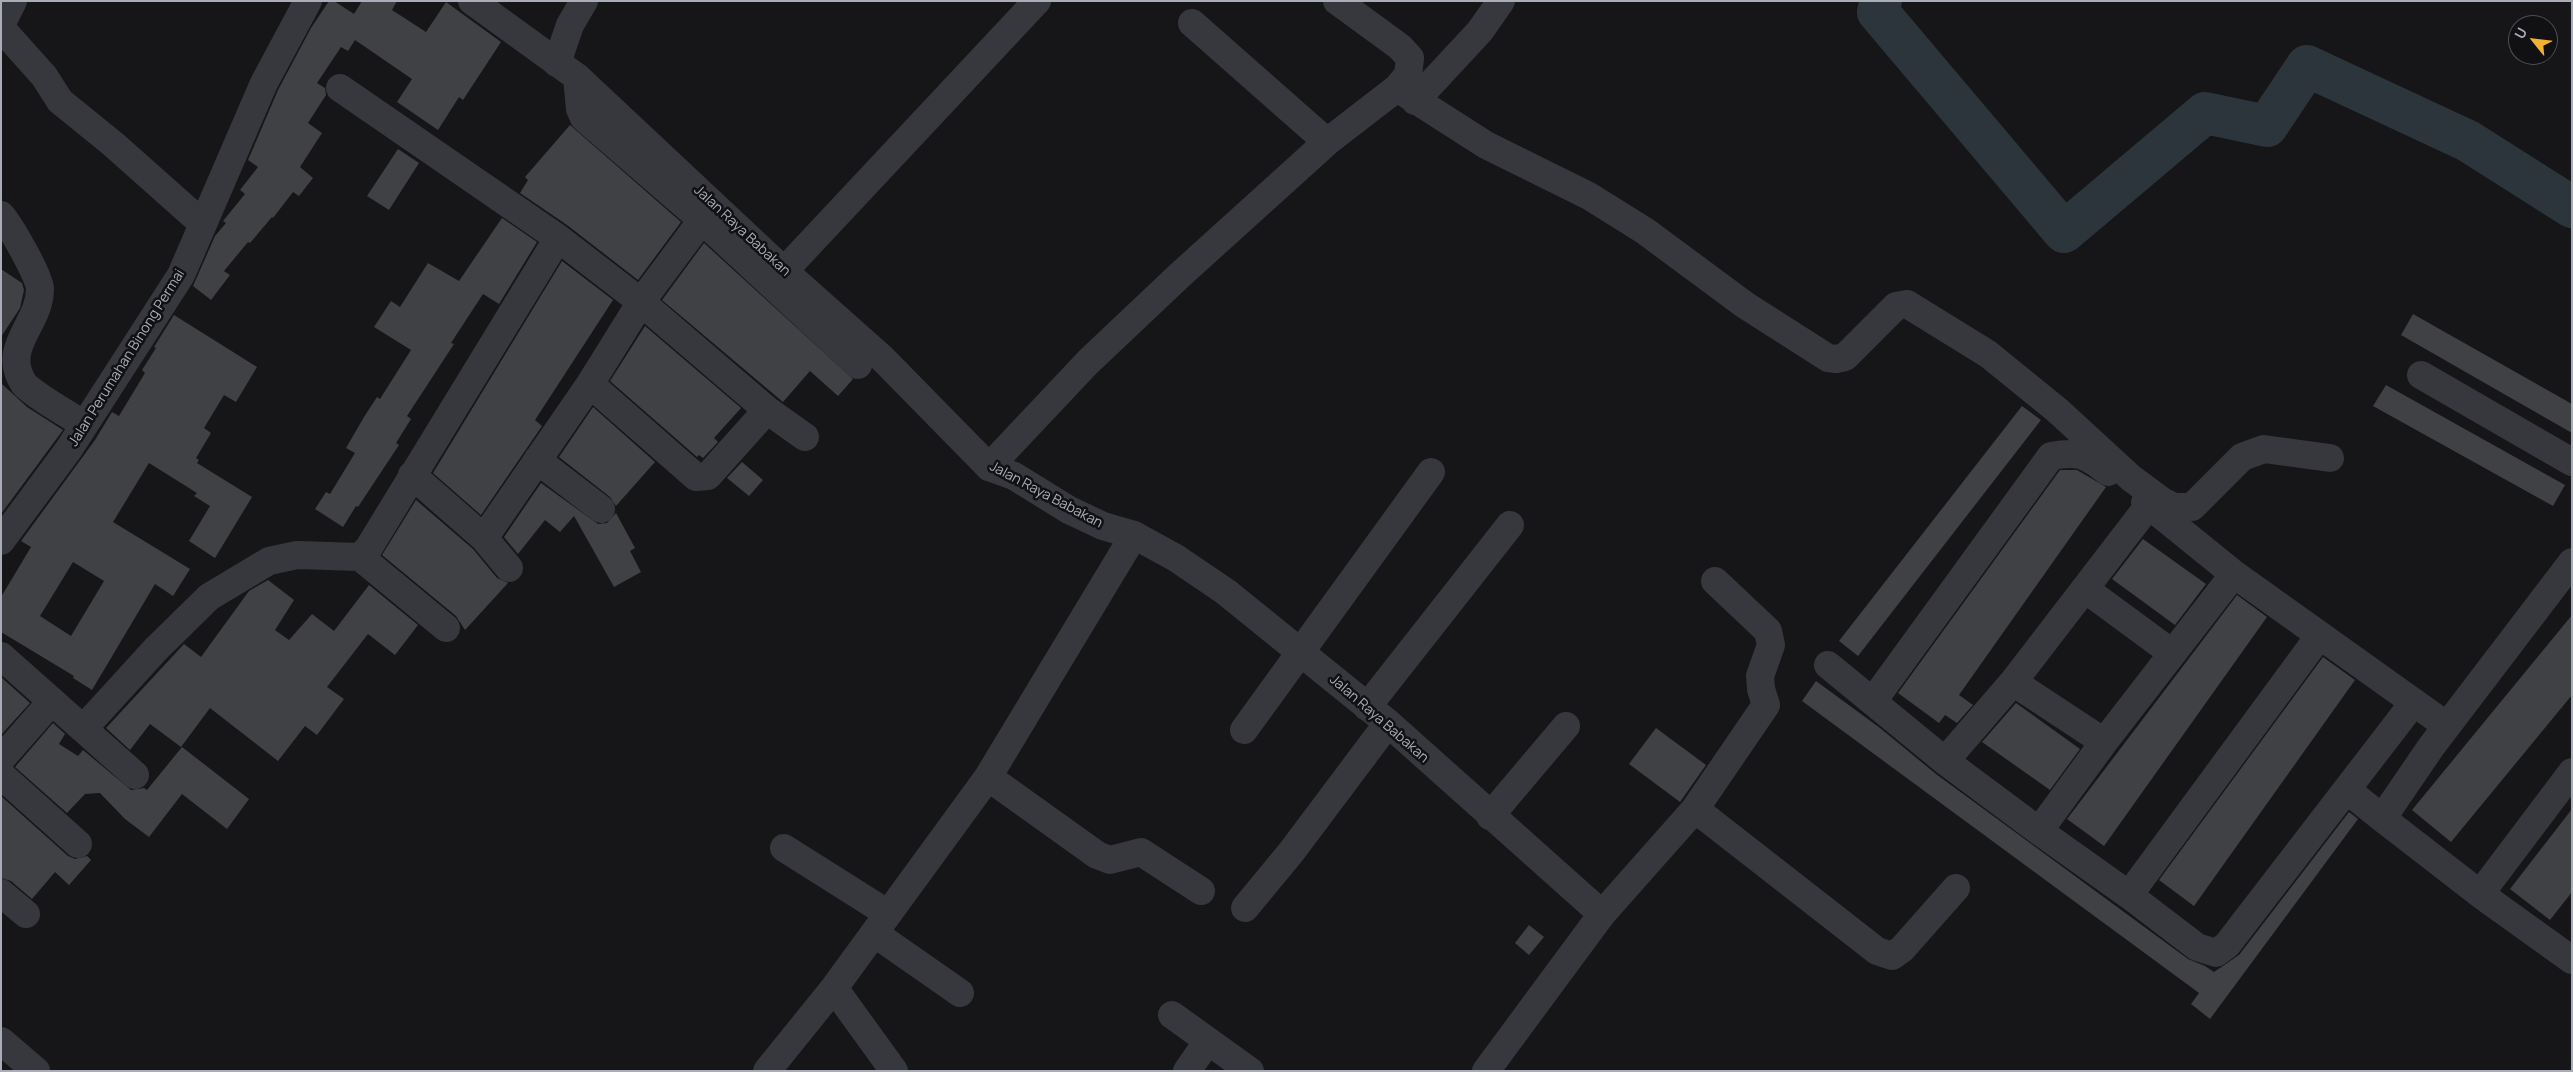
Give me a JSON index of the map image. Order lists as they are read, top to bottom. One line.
{"streets":{"street":["Jalan Raya Babakan","Jalan Perumahan Binong Permai"]},"north":"top left"}
